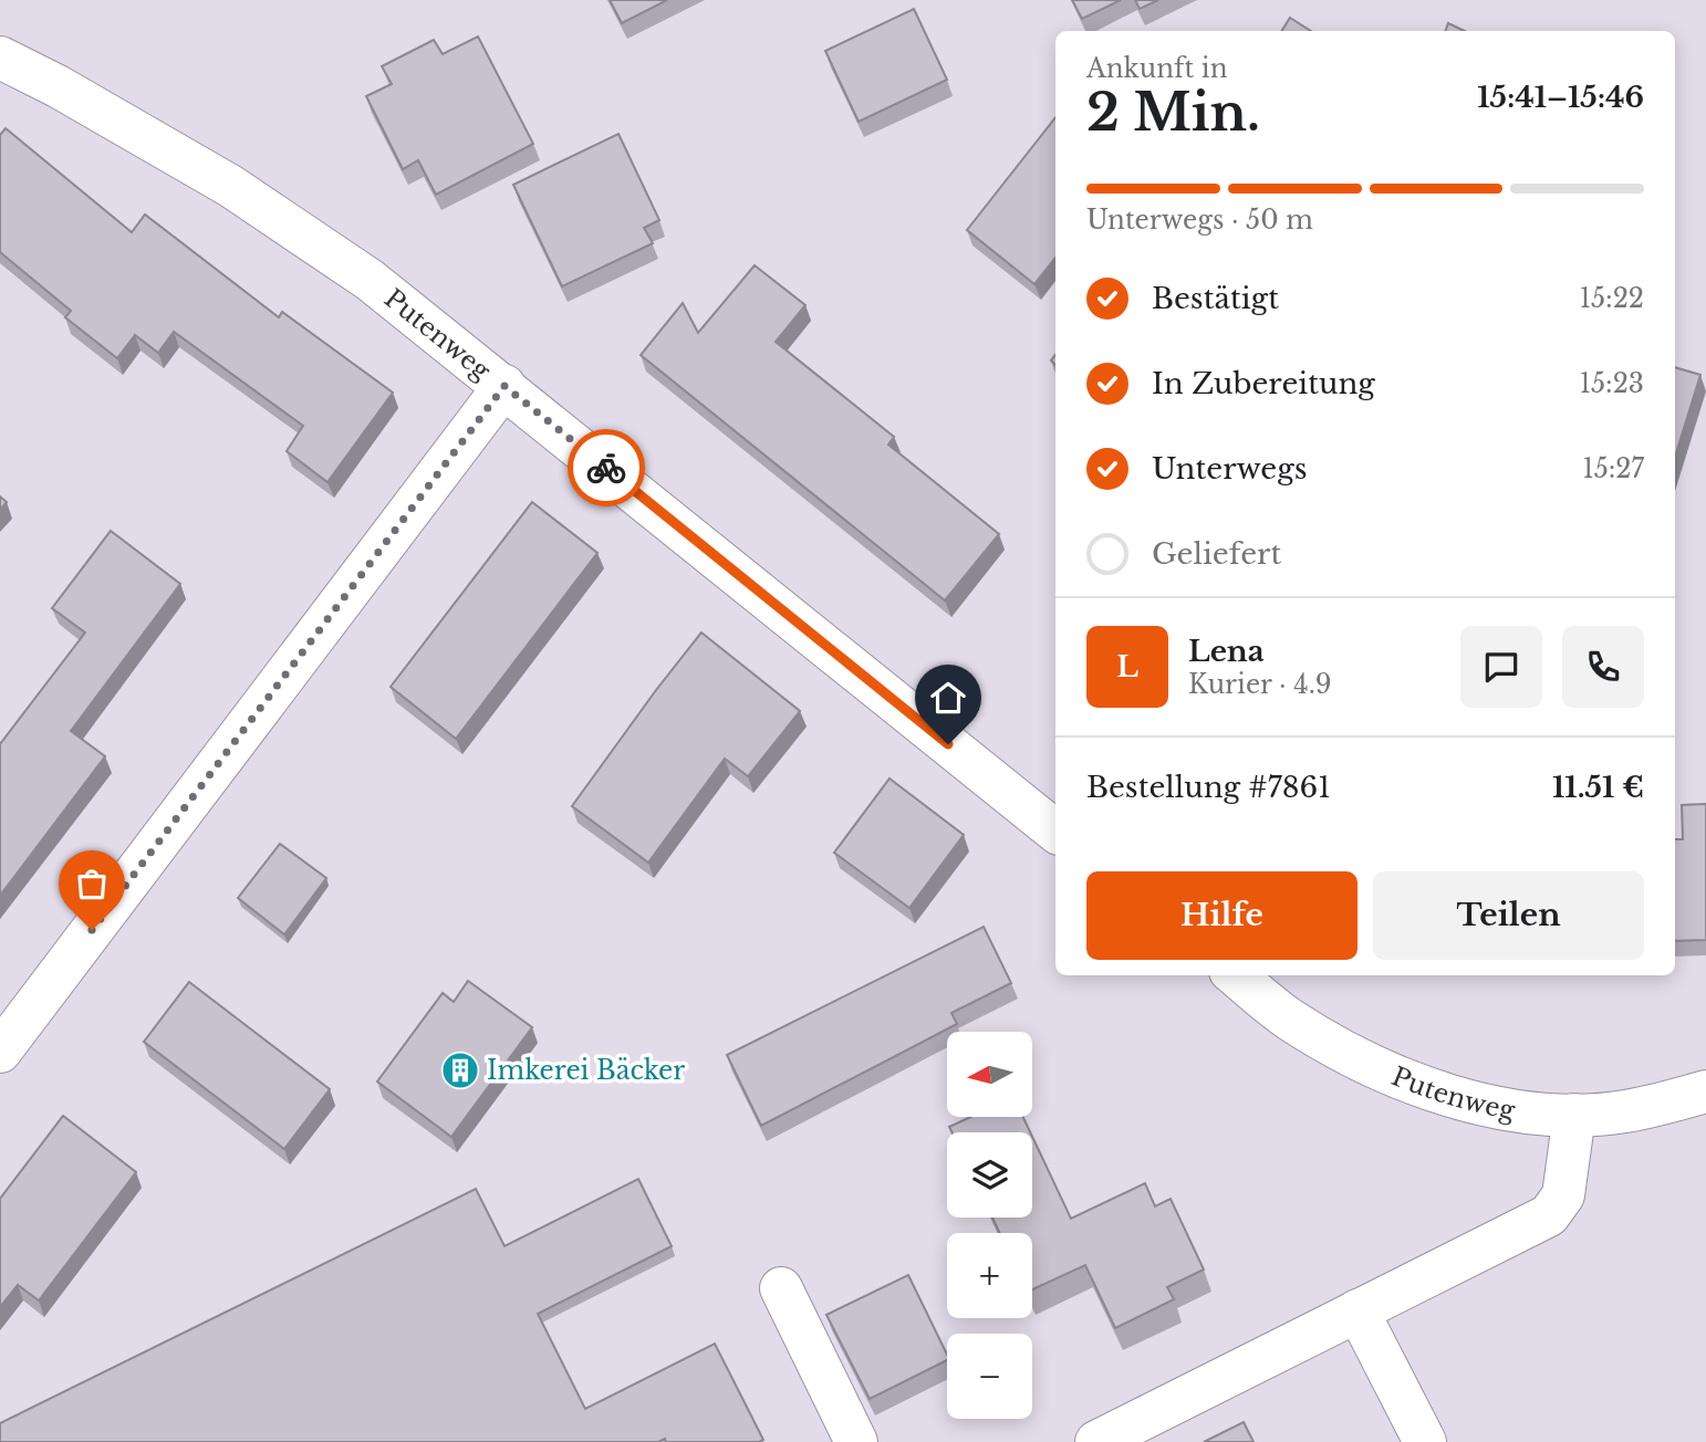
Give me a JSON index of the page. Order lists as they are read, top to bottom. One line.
{"streets":{"street":["Putenweg"]},"places":{"building":["Imkerei Bäcker"]},"north":"left","page":{"heading":["2 Min.","Ankunft in","15:41–15:46"],"panel":["Lena","Kurier · 4.9","Bestellung #7861","11.51 €"],"bar":"Unterwegs · 50 m","list":[["Bestätigt","15:22"],["In Zubereitung","15:23"],["Unterwegs","15:27"],"Geliefert"],"round":"L","buttons":["Hilfe","Teilen"],"map_buttons":["+","−"]}}
